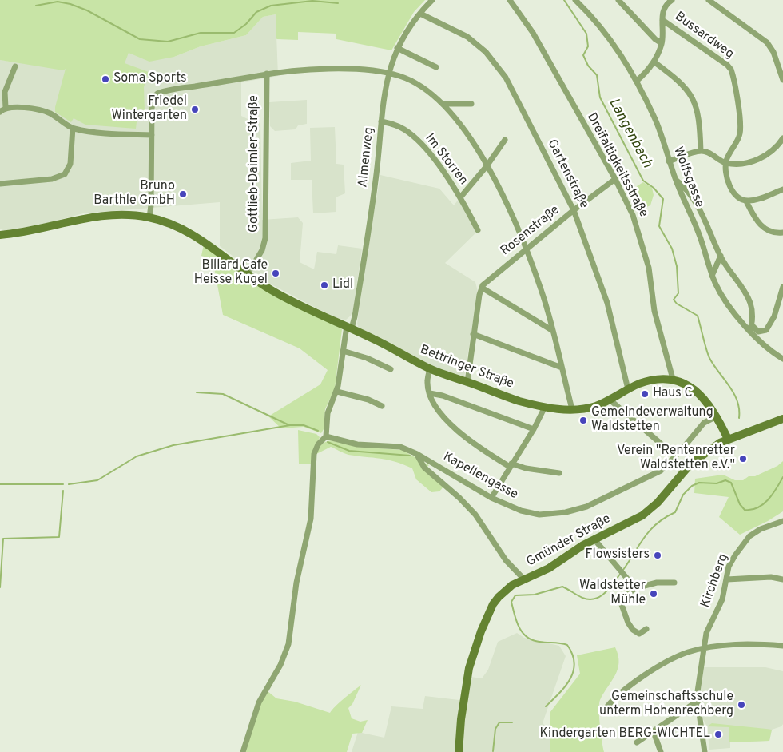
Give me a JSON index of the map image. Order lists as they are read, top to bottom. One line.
{"streets":{"street":["Bussardweg","Almenweg","Im Storren","Gottlieb-Daimler-Straße","Dreifaltigkeitsstraße","Gartenstraße","Wolfsgasse","Rosenstraße","Bettringer Straße","Kapellengasse","Gmünder Straße","Kirchberg"]},"crossings":[["Almenweg","Im Storren"],["Almenweg","Gartenstraße"],["Almenweg","Bettringer Straße"],["Almenweg","Kapellengasse"],["Gottlieb-Daimler-Straße","Bettringer Straße"],["Dreifaltigkeitsstraße","Rosenstraße"],["Dreifaltigkeitsstraße","Bettringer Straße"],["Gartenstraße","Rosenstraße"],["Gartenstraße","Bettringer Straße"],["Bettringer Straße","Kapellengasse"],["Bettringer Straße","Gmünder Straße"]],"water":["Langenbach"],"places":["Soma Sports","Friedel Wintergarten","Bruno Barthle GmbH","Billard Cafe Heisse Kugel","Lidl","Haus C","Gemeindeverwaltung Waldstetten","Verein \"Rentenretter Waldstetten e.V.\"","Flowsisters","Waldstetter Mühle","Gemeinschaftsschule unterm Hohenrechberg","Kindergarten BERG-WICHTEL"]}
